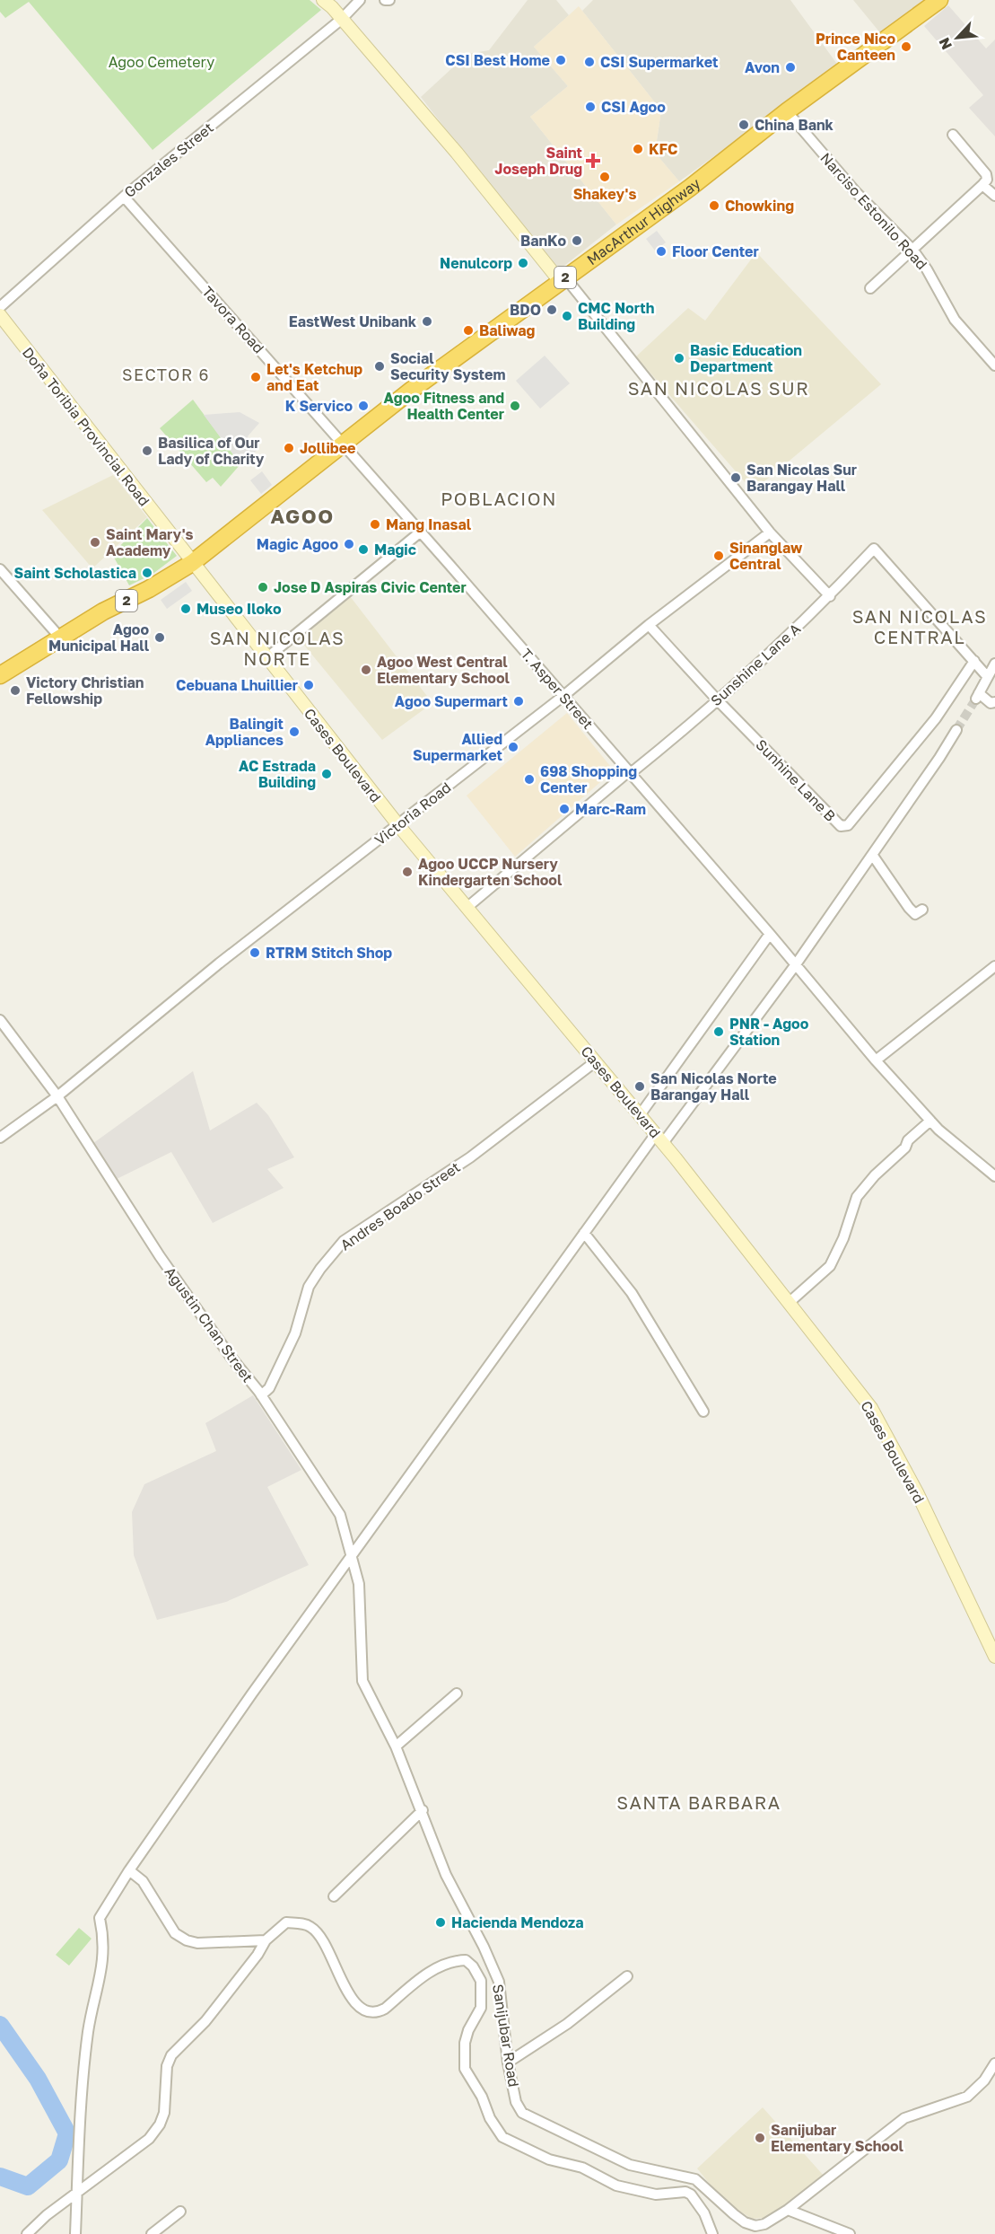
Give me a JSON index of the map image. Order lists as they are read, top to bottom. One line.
{"streets":{"highway":["MacArthur Highway","2"],"street":["Gonzales Street","Narciso Estonilo Road","Tavora Road","Doña Toribia Provincial Road","Sunshine Lane A","T. Asper Street","Cases Boulevard","Sunhine Lane B","Victoria Road","Andres Boado Street","Agustin Chan Street","Sanijubar Road"]},"crossings":[["Gonzales Street","Tavora Road"],["Narciso Estonilo Road","MacArthur Highway"],["MacArthur Highway","Tavora Road"],["MacArthur Highway","Doña Toribia Provincial Road"],["MacArthur Highway","T. Asper Street"],["MacArthur Highway","Cases Boulevard"],["Tavora Road","T. Asper Street"],["Doña Toribia Provincial Road","Cases Boulevard"],["Sunshine Lane A","T. Asper Street"],["Sunshine Lane A","Cases Boulevard"],["Sunshine Lane A","Sunhine Lane B"],["T. Asper Street","Victoria Road"],["Cases Boulevard","Victoria Road"],["Cases Boulevard","Andres Boado Street"],["Sunhine Lane B","Victoria Road"],["Victoria Road","Agustin Chan Street"],["Andres Boado Street","Agustin Chan Street"],["Agustin Chan Street","Sanijubar Road"]],"districts":["SECTOR 6","SAN NICOLAS SUR","POBLACION","AGOO","SAN NICOLAS CENTRAL","SAN NICOLAS NORTE","SANTA BARBARA"],"parks":["Agoo Cemetery"],"places":{"other":["Prince Nico Canteen","CSI Best Home","CSI Supermarket","Avon","CSI Agoo","China Bank","KFC","Shakey's","Chowking","BanKo","Floor Center","Nenulcorp","BDO","CMC North Building","EastWest Unibank","Baliwag","Basic Education Department","Social Security System","Let's Ketchup and Eat","K Servico","Agoo Fitness and Health Center","Jollibee","Basilica of Our Lady of Charity","San Nicolas Sur Barangay Hall","Mang Inasal","Saint Mary's Academy","Magic Agoo","Magic","Sinanglaw Central","Saint Scholastica","Jose D Aspiras Civic Center","Museo Iloko","Agoo Municipal Hall","Agoo West Central Elementary School","Cebuana Lhuillier","Victory Christian Fellowship","Agoo Supermart","Balingit Appliances","Allied Supermarket","AC Estrada Building","698 Shopping Center","Marc-Ram","Agoo UCCP Nursery Kindergarten School","RTRM Stitch Shop","PNR - Agoo Station","San Nicolas Norte Barangay Hall","Hacienda Mendoza","Sanijubar Elementary School"],"health":["Saint Joseph Drug"]},"north":"bottom left"}
